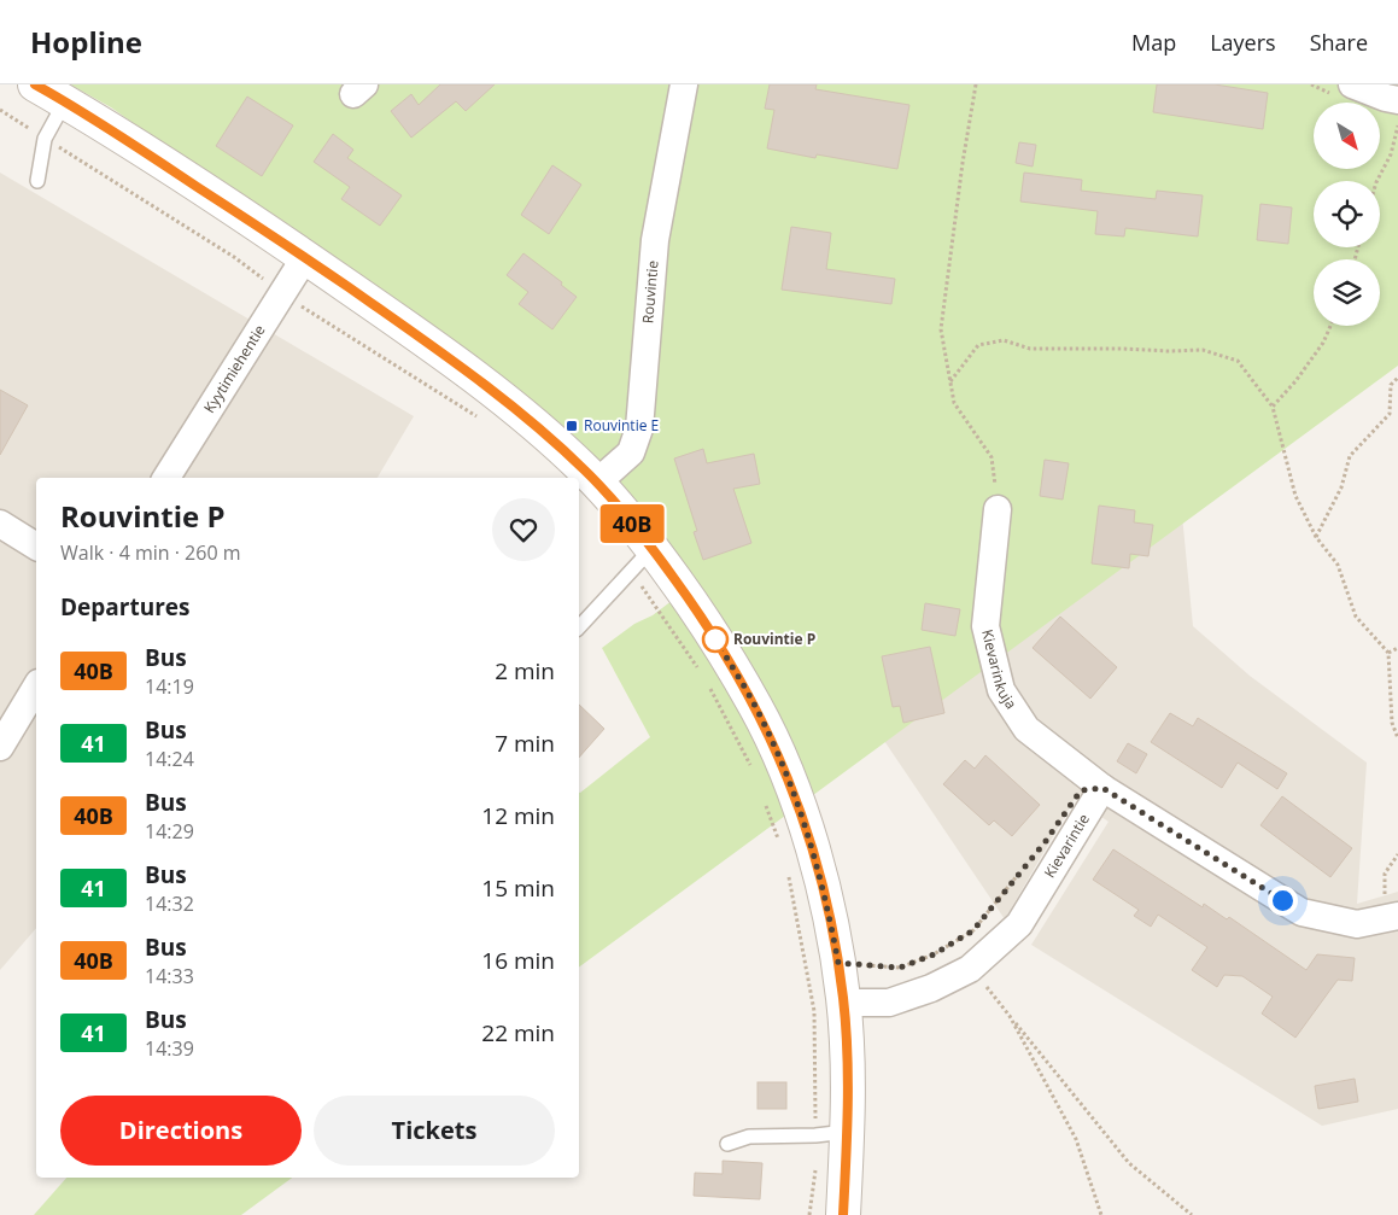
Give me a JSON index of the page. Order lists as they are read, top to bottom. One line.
{"streets":{"street":["Rouvintie","Kyytimiehentie","Kievarinkuja","Kievarintie"]},"crossings":[["Kievarinkuja","Kievarintie"]],"places":{"transit":["Rouvintie E"],"other":["Rouvintie P"]},"lines":["bus line 40B"],"north":"bottom right","page":{"header":"Hopline","nav":["Map","Layers","Share"],"on_map":"40B","heading":[["Rouvintie P","Walk · 4 min · 260 m"],"Departures"],"list":[{"mark":"40B","name":"Bus","note":"14:19","value":"2 min"},{"mark":"41","name":"Bus","note":"14:24","value":"7 min"},{"mark":"40B","name":"Bus","note":"14:29","value":"12 min"},{"mark":"41","name":"Bus","note":"14:32","value":"15 min"},{"mark":"40B","name":"Bus","note":"14:33","value":"16 min"},{"mark":"41","name":"Bus","note":"14:39","value":"22 min"}],"buttons":["Directions","Tickets"]}}
